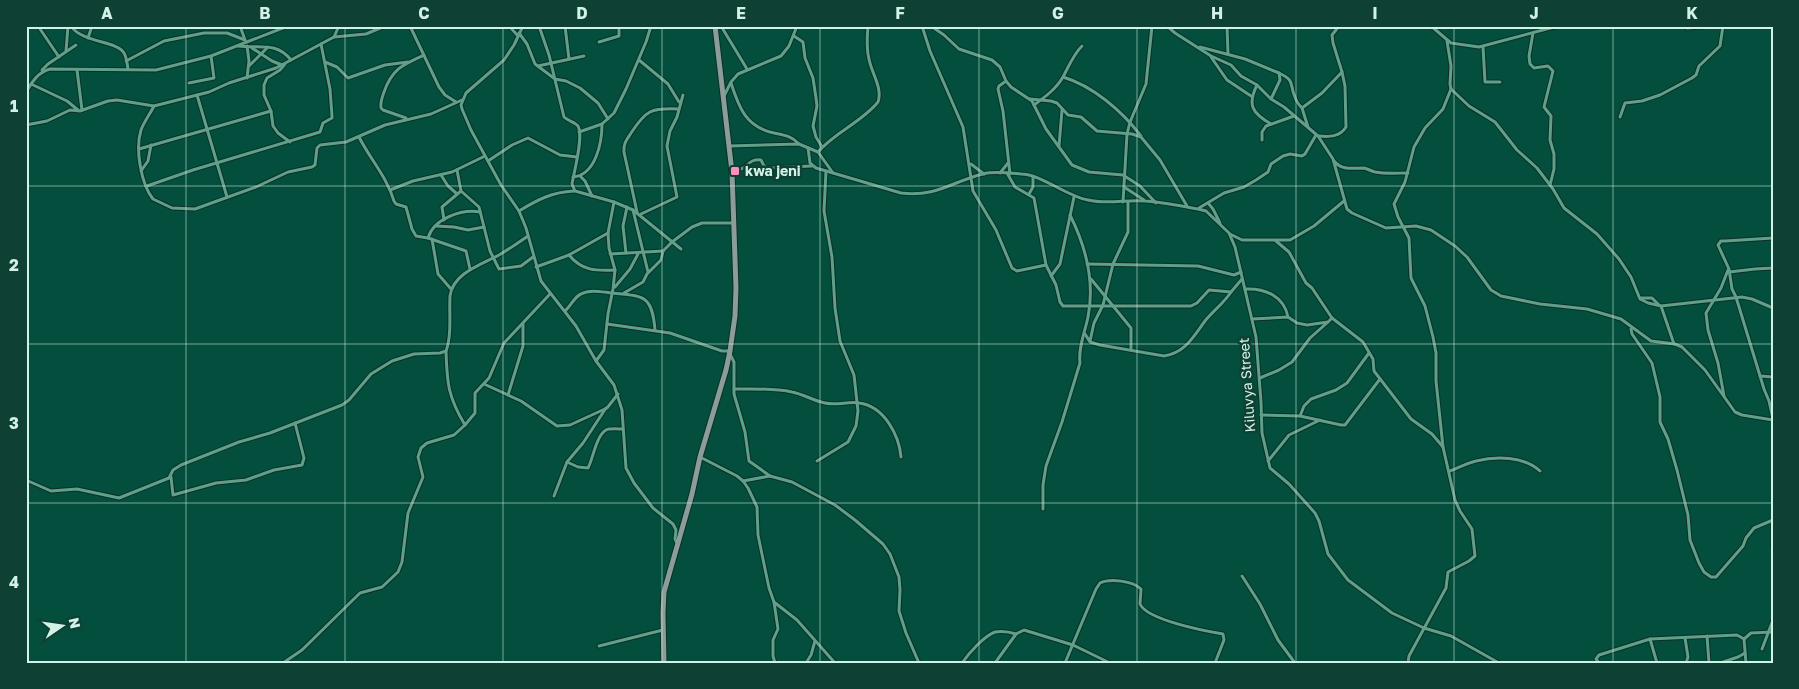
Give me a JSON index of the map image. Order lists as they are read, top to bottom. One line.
{"streets":{"street":["Kiluvya Street"]},"places":{"transit":["kwa jeni"]},"north":"right","grid":{"columns":["A","B","C","D","E","F","G","H","I","J","K"],"rows":["1","2","3","4"]}}
